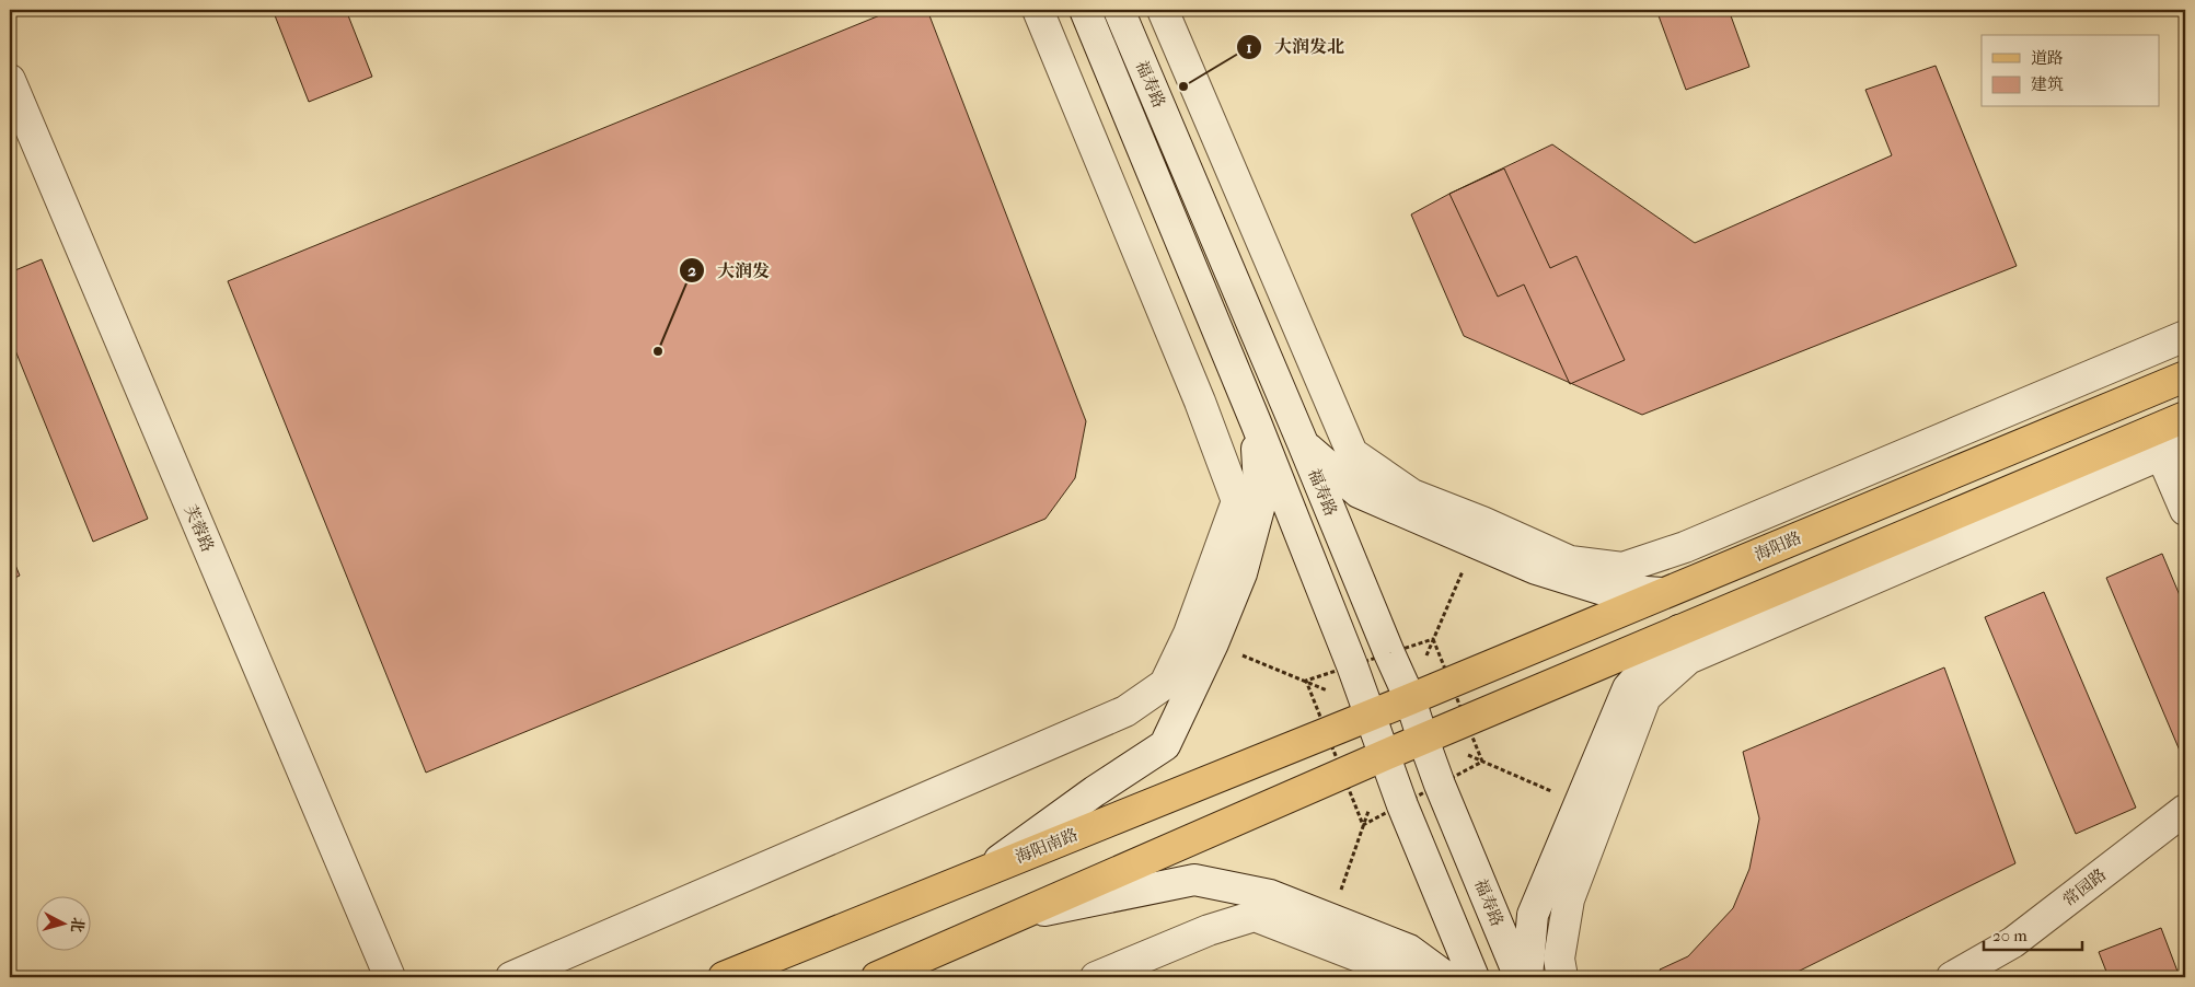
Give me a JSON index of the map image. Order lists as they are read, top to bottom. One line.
{"streets":{"main road":["海阳路","海阳南路"],"street":["福寿路","芙蓉路","常园路"]},"crossings":[["福寿路","海阳路"],["福寿路","海阳南路"],["海阳路","海阳南路"]],"places":["大润发北","大润发"],"legend":["道路","建筑"],"scale_bar":"20 m","north":"right"}
